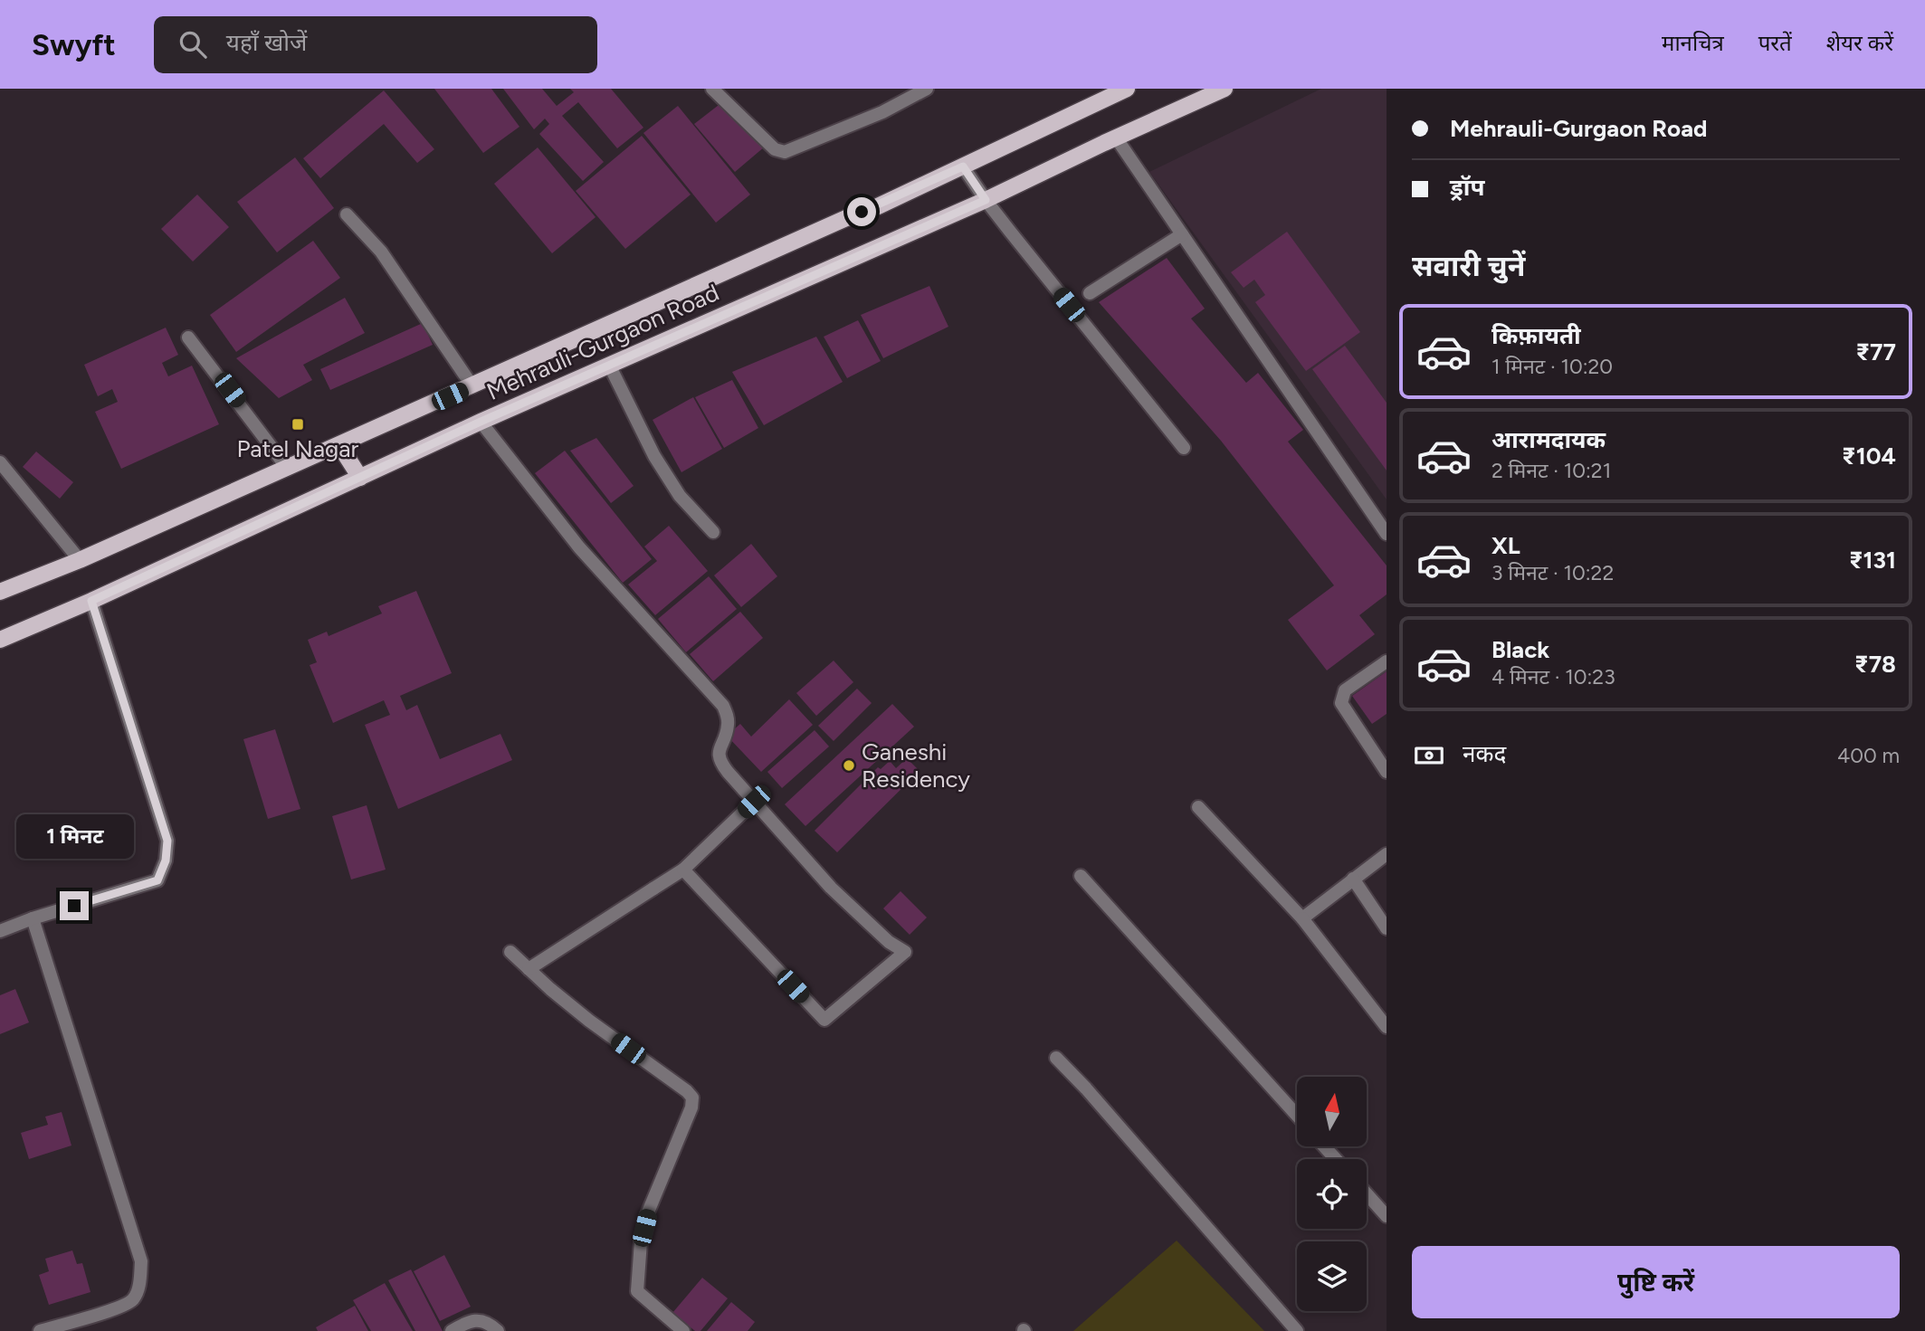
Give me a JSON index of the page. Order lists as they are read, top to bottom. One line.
{"streets":{"main road":["Mehrauli-Gurgaon Road"]},"places":{"transit":["Patel Nagar"],"other":["Ganeshi Residency"]},"north":"top","page":{"header":"Swyft","search":"यहाँ खोजें","nav":["मानचित्र","परतें","शेयर करें"],"banner":["Mehrauli-Gurgaon Road","ड्रॉप"],"heading":"सवारी चुनें","list":[{"name":"किफ़ायती","note":"1 मिनट · 10:20","value":"₹77"},{"name":"आरामदायक","note":"2 मिनट · 10:21","value":"₹104"},{"name":"XL","note":"3 मिनट · 10:22","value":"₹131"},{"name":"Black","note":"4 मिनट · 10:23","value":"₹78"}],"pay":["नकद","400 m"],"bubble":"1 मिनट","buttons":"पुष्टि करें"}}
